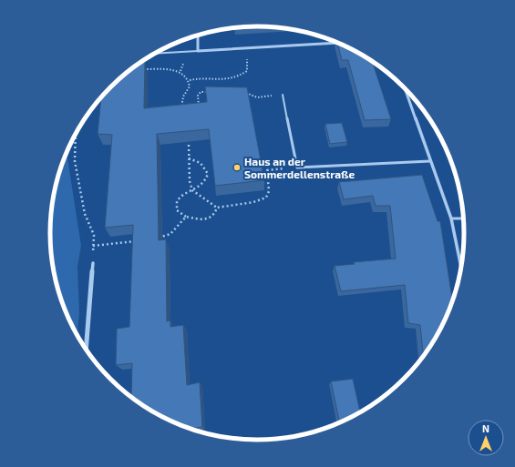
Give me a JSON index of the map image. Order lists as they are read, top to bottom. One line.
{"places":["Haus an der Sommerdellenstraße"],"north":"top"}
